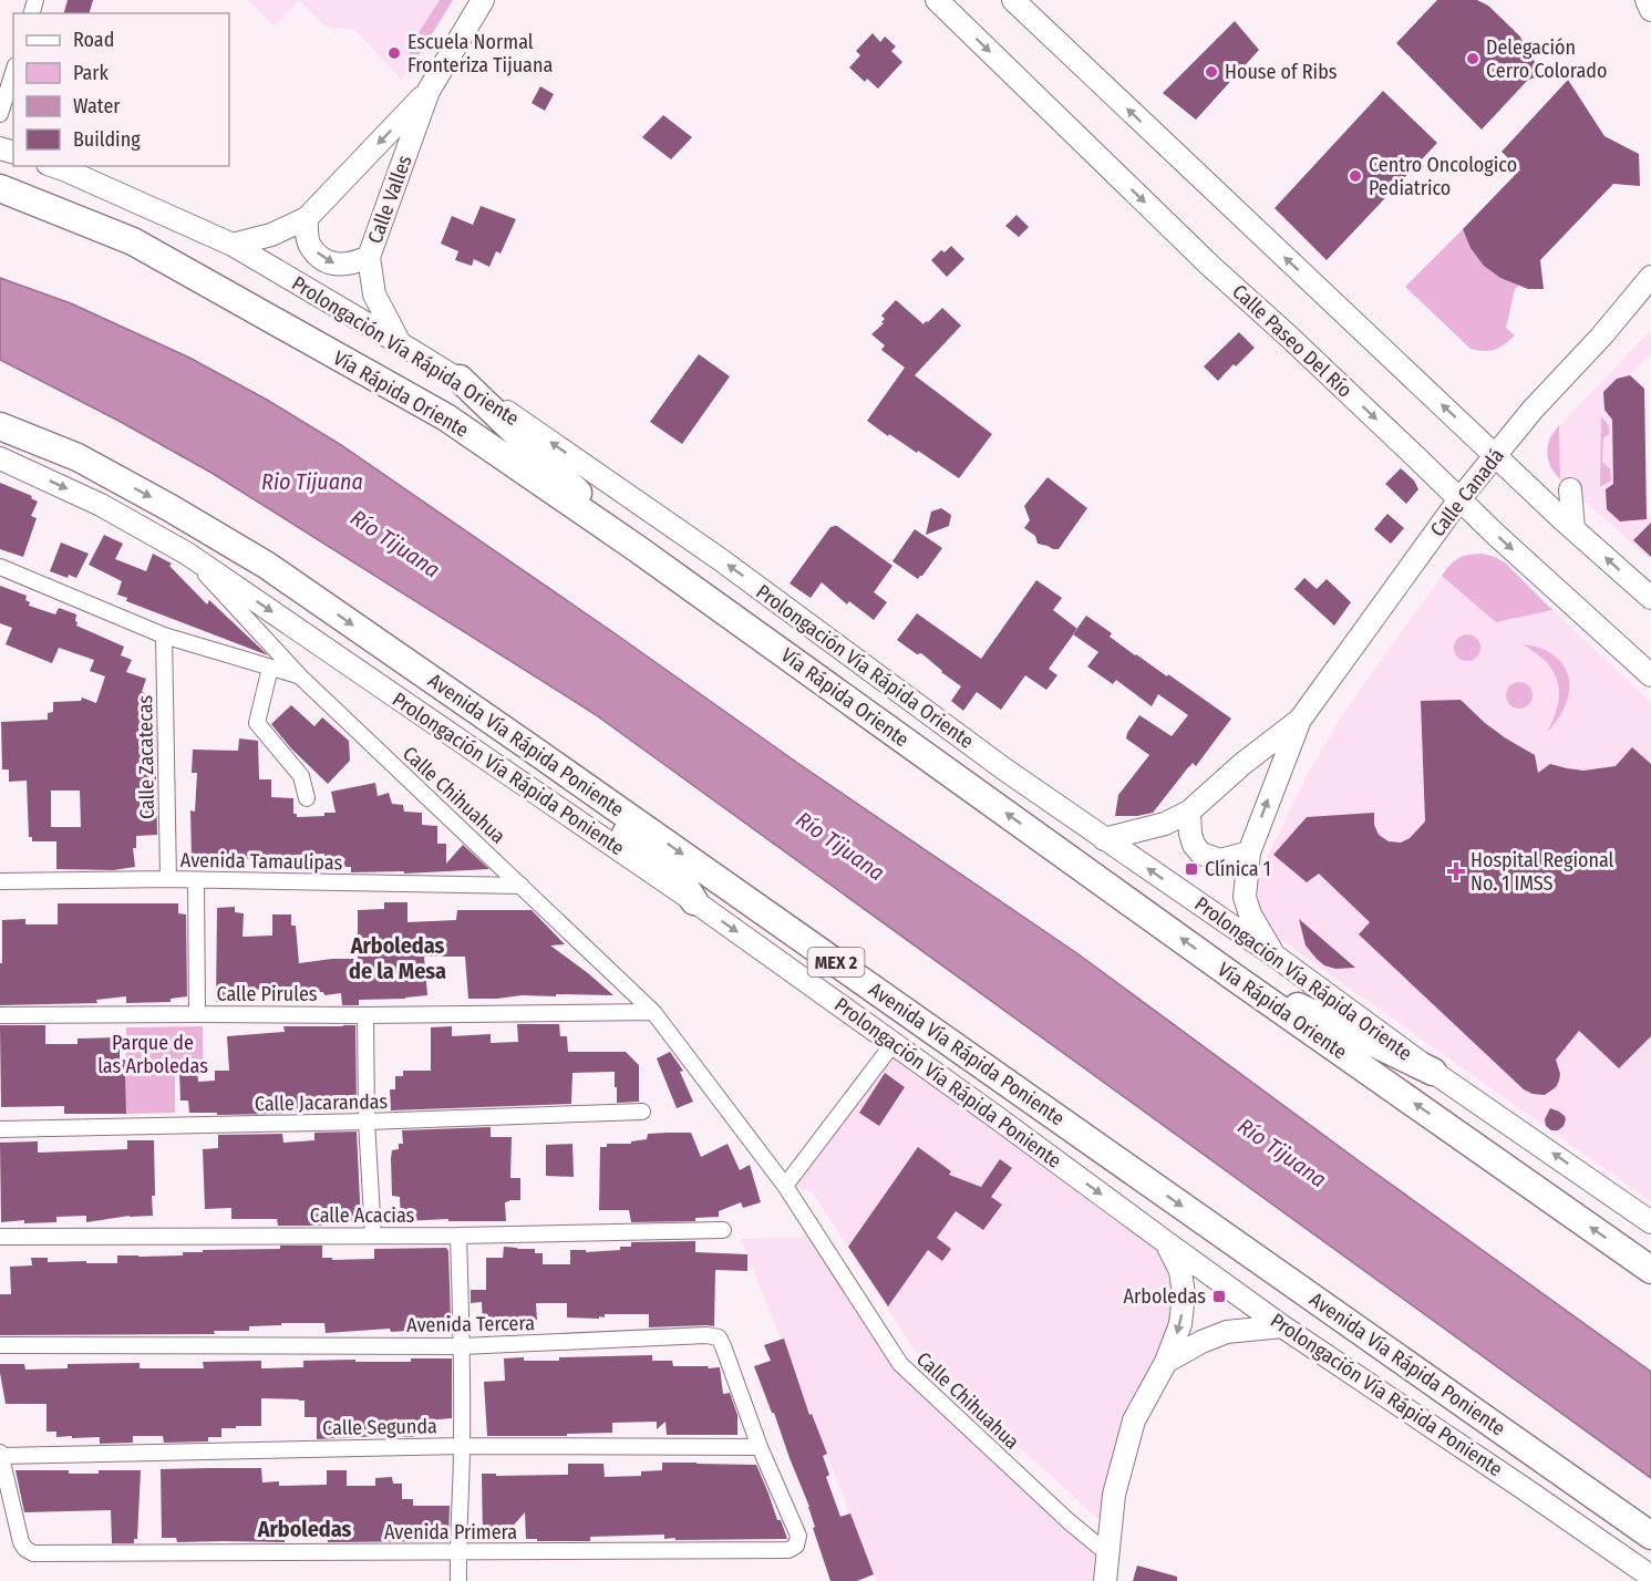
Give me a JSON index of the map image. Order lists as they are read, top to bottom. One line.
{"streets":{"highway":["Vía Rápida Oriente","Avenida Vía Rápida Poniente","MEX 2"],"main road":["Calle Valles","Calle Paseo Del Río","Prolongación Vía Rápida Oriente","Calle Canadá","Prolongación Vía Rápida Poniente"],"street":["Calle Zacatecas","Calle Chihuahua","Avenida Tamaulipas","Calle Pirules","Calle Jacarandas","Calle Acacias","Avenida Tercera","Calle Segunda","Avenida Primera"]},"crossings":[["Calle Valles","Prolongación Vía Rápida Oriente"],["Calle Paseo Del Río","Calle Canadá"],["Prolongación Vía Rápida Oriente","Calle Canadá"],["Calle Zacatecas","Calle Chihuahua"],["Calle Zacatecas","Avenida Tamaulipas"],["Calle Chihuahua","Avenida Tamaulipas"],["Calle Chihuahua","Calle Pirules"],["Avenida Tercera","Calle Segunda"],["Avenida Tercera","Avenida Primera"],["Calle Segunda","Avenida Primera"]],"one_way":["Prolongación Vía Rápida Oriente","Vía Rápida Oriente","Avenida Vía Rápida Poniente","Prolongación Vía Rápida Poniente"],"districts":["Arboledas de la Mesa","Arboledas"],"water":["Rio Tijuana","Río Tijuana"],"parks":["Parque de las Arboledas"],"places":{"other":["Escuela Normal Fronteriza Tijuana","Delegación Cerro Colorado","House of Ribs","Centro Oncologico Pediatrico"],"transit":["Clínica 1","Arboledas"],"health":["Hospital Regional No. 1 IMSS"]},"legend":["Road","Park","Water","Building"]}
